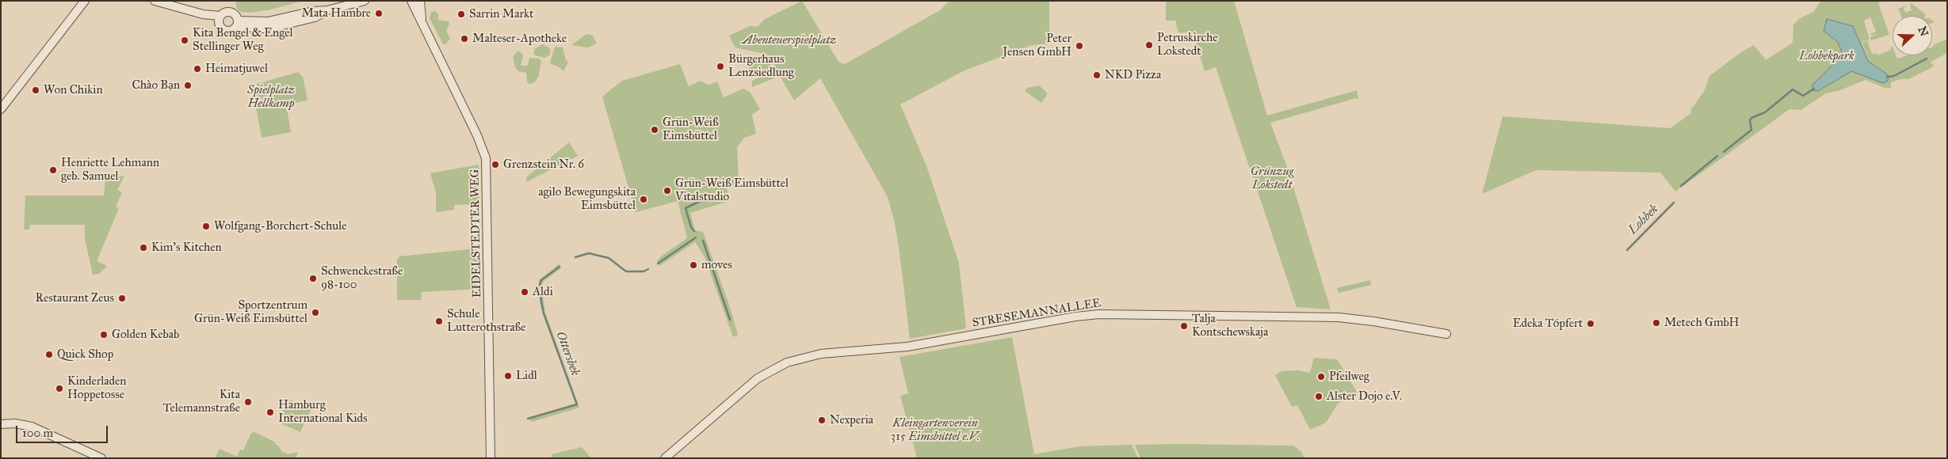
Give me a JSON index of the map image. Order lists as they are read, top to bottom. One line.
{"streets":{"street":["EIDELSTEDTER WEG","STRESEMANNALLEE"]},"water":["Lohbek","Ottersbek"],"parks":["Abenteuerspielplatz","Lohbekpark","Spielplatz Hellkamp","Grünzug Lokstedt","Kleingartenverein 315 Eimsbüttel e.V."],"places":["Mata Hambre","Sarrin Markt","Malteser-Apotheke","Kita Bengel & Engel Stellinger Weg","Petruskirche Lokstedt","Peter Jensen GmbH","Bürgerhaus Lenzsiedlung","Heimatjuwel","NKD Pizza","Chào Bạn","Won Chikin","Grün-Weiß Eimsbüttel","Grenzstein Nr. 6","Henriette Lehmann geb. Samuel","Grün-Weiß Eimsbüttel Vitalstudio","agilo Bewegungskita Eimsbüttel","Wolfgang-Borchert-Schule","Kim's Kitchen","moves","Schwenckestraße 98-100","Aldi","Restaurant Zeus","Sportzentrum Grün-Weiß Eimsbüttel","Schule Lutterothstraße","Metech GmbH","Edeka Töpfert","Talja Kontschewskaja","Golden Kebab","Quick Shop","Lidl","Pfeilweg","Kinderladen Hoppetosse","Alster Dojo e.V.","Kita Telemannstraße","Hamburg International Kids","Nexperia"],"scale_bar":"100 m","north":"right"}
